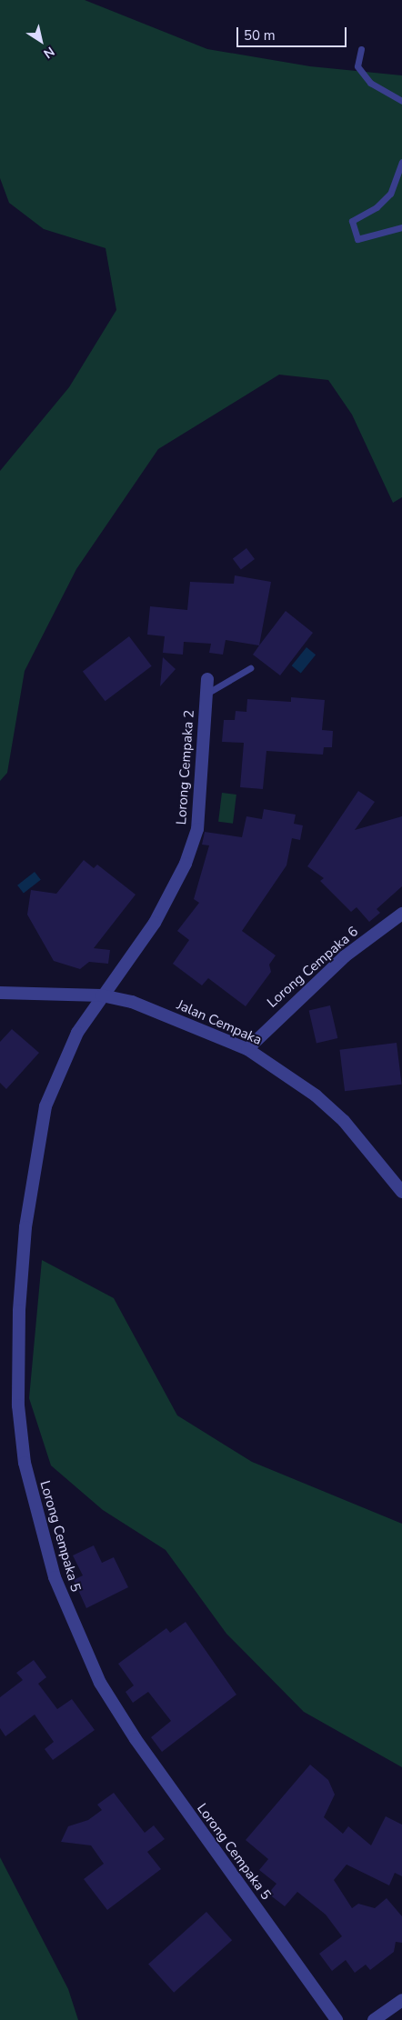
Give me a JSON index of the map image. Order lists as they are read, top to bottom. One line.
{"streets":{"street":["Lorong Cempaka 2","Lorong Cempaka 6","Jalan Cempaka","Lorong Cempaka 5"]},"crossings":[["Lorong Cempaka 2","Jalan Cempaka"],["Lorong Cempaka 2","Lorong Cempaka 5"],["Lorong Cempaka 6","Jalan Cempaka"],["Jalan Cempaka","Lorong Cempaka 5"]],"scale_bar":"50 m","north":"bottom right"}
